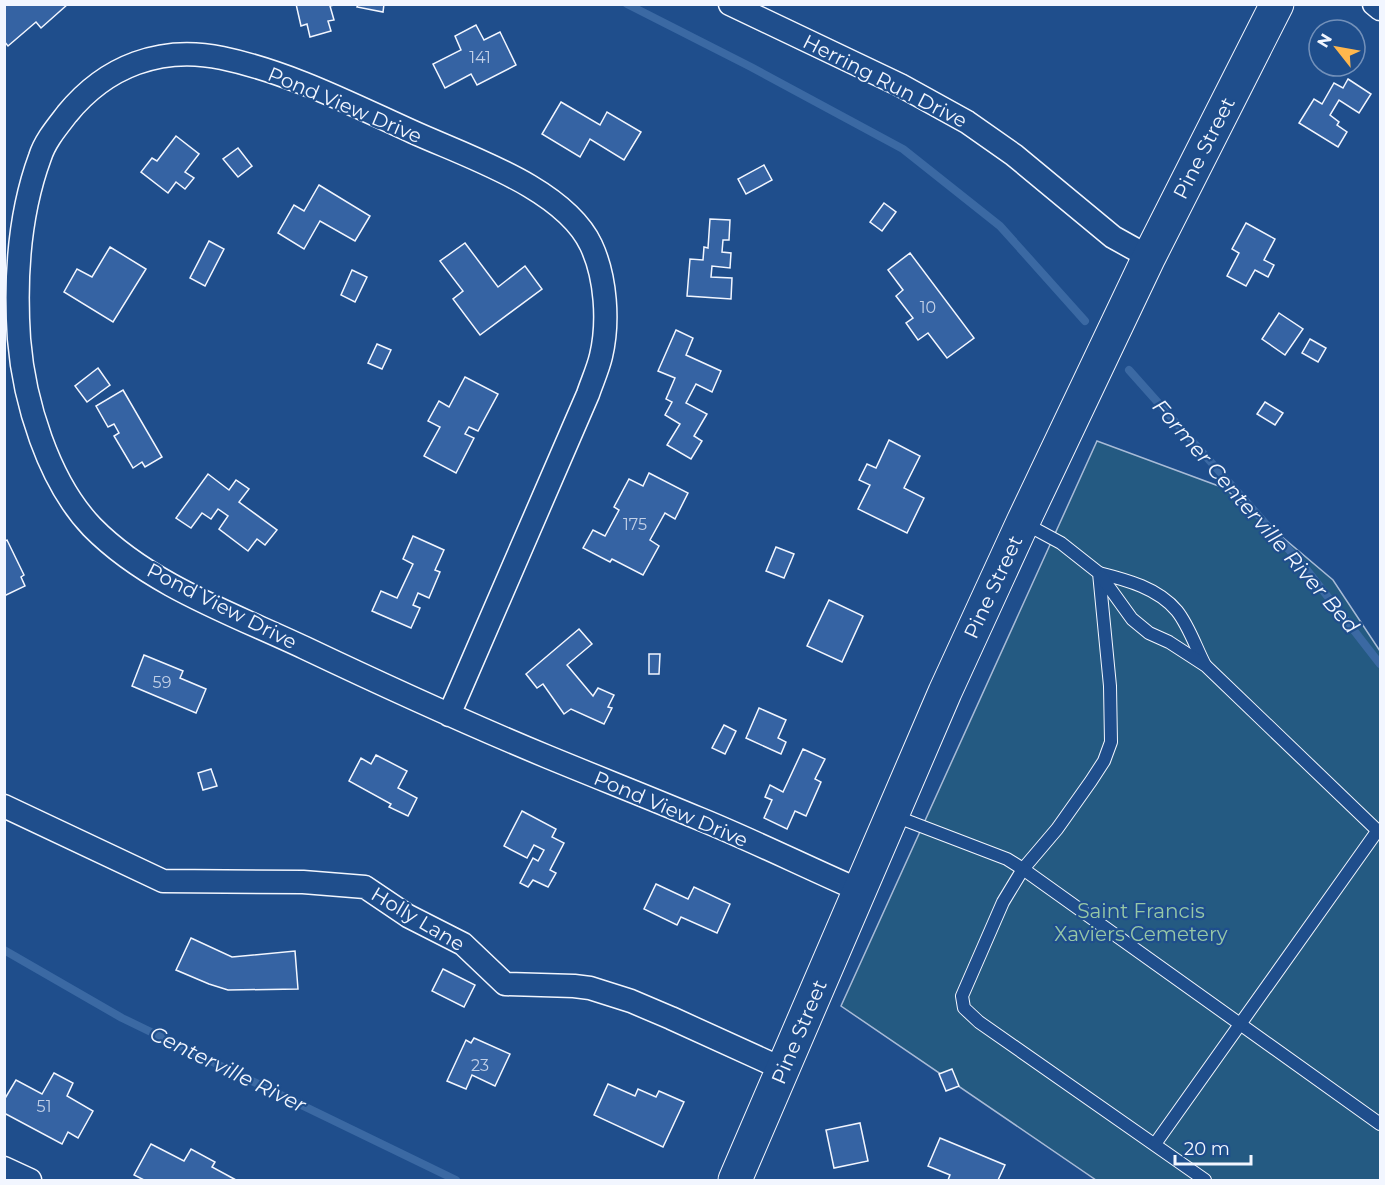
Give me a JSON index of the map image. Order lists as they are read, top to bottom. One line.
{"streets":{"main road":["Pine Street"],"street":["Herring Run Drive","Pond View Drive","Holly Lane"]},"crossings":[["Herring Run Drive","Pine Street"],["Pond View Drive","Pine Street"],["Pine Street","Holly Lane"]],"water":["Former Centerville River Bed","Centerville River"],"parks":["Saint Francis Xaviers Cemetery"],"house_numbers":["141","10","175","59","23","51"],"scale_bar":"20 m","north":"top left"}
